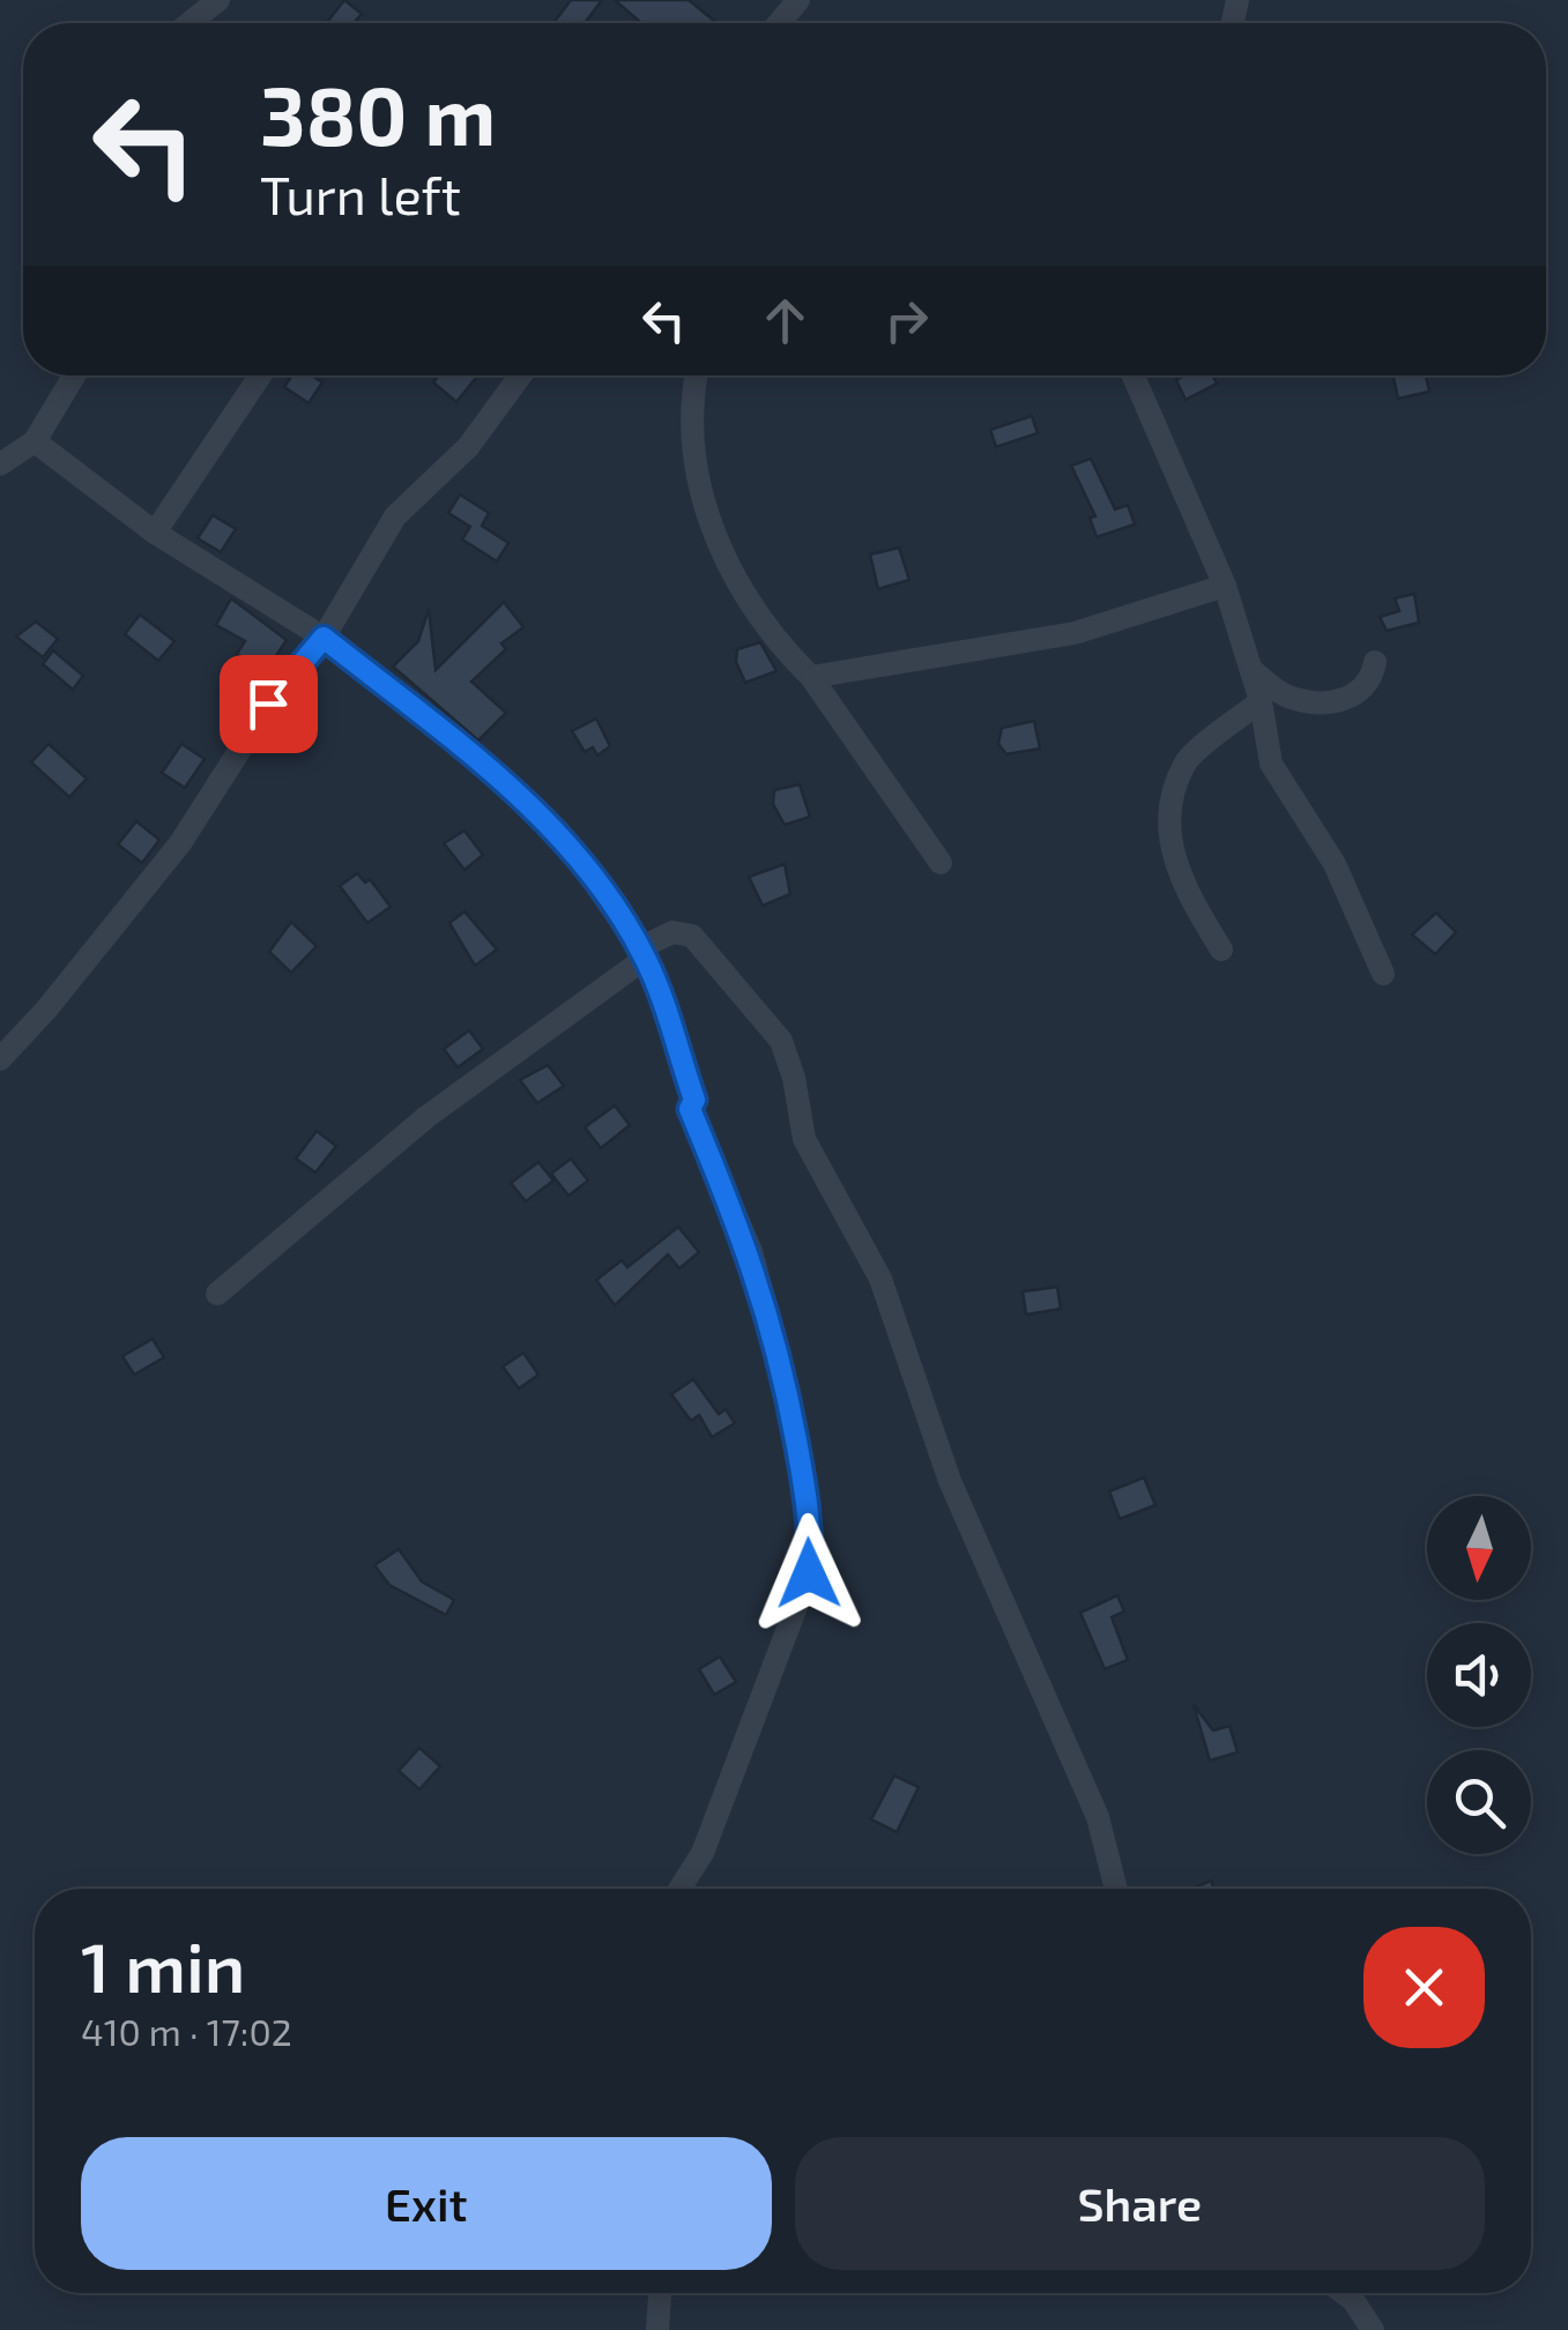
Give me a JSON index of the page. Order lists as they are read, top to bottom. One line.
{"north":"bottom","page":{"turn":["380 m","Turn left"],"heading":["1 min","410 m · 17:02"],"buttons":["Exit","Share"]}}
